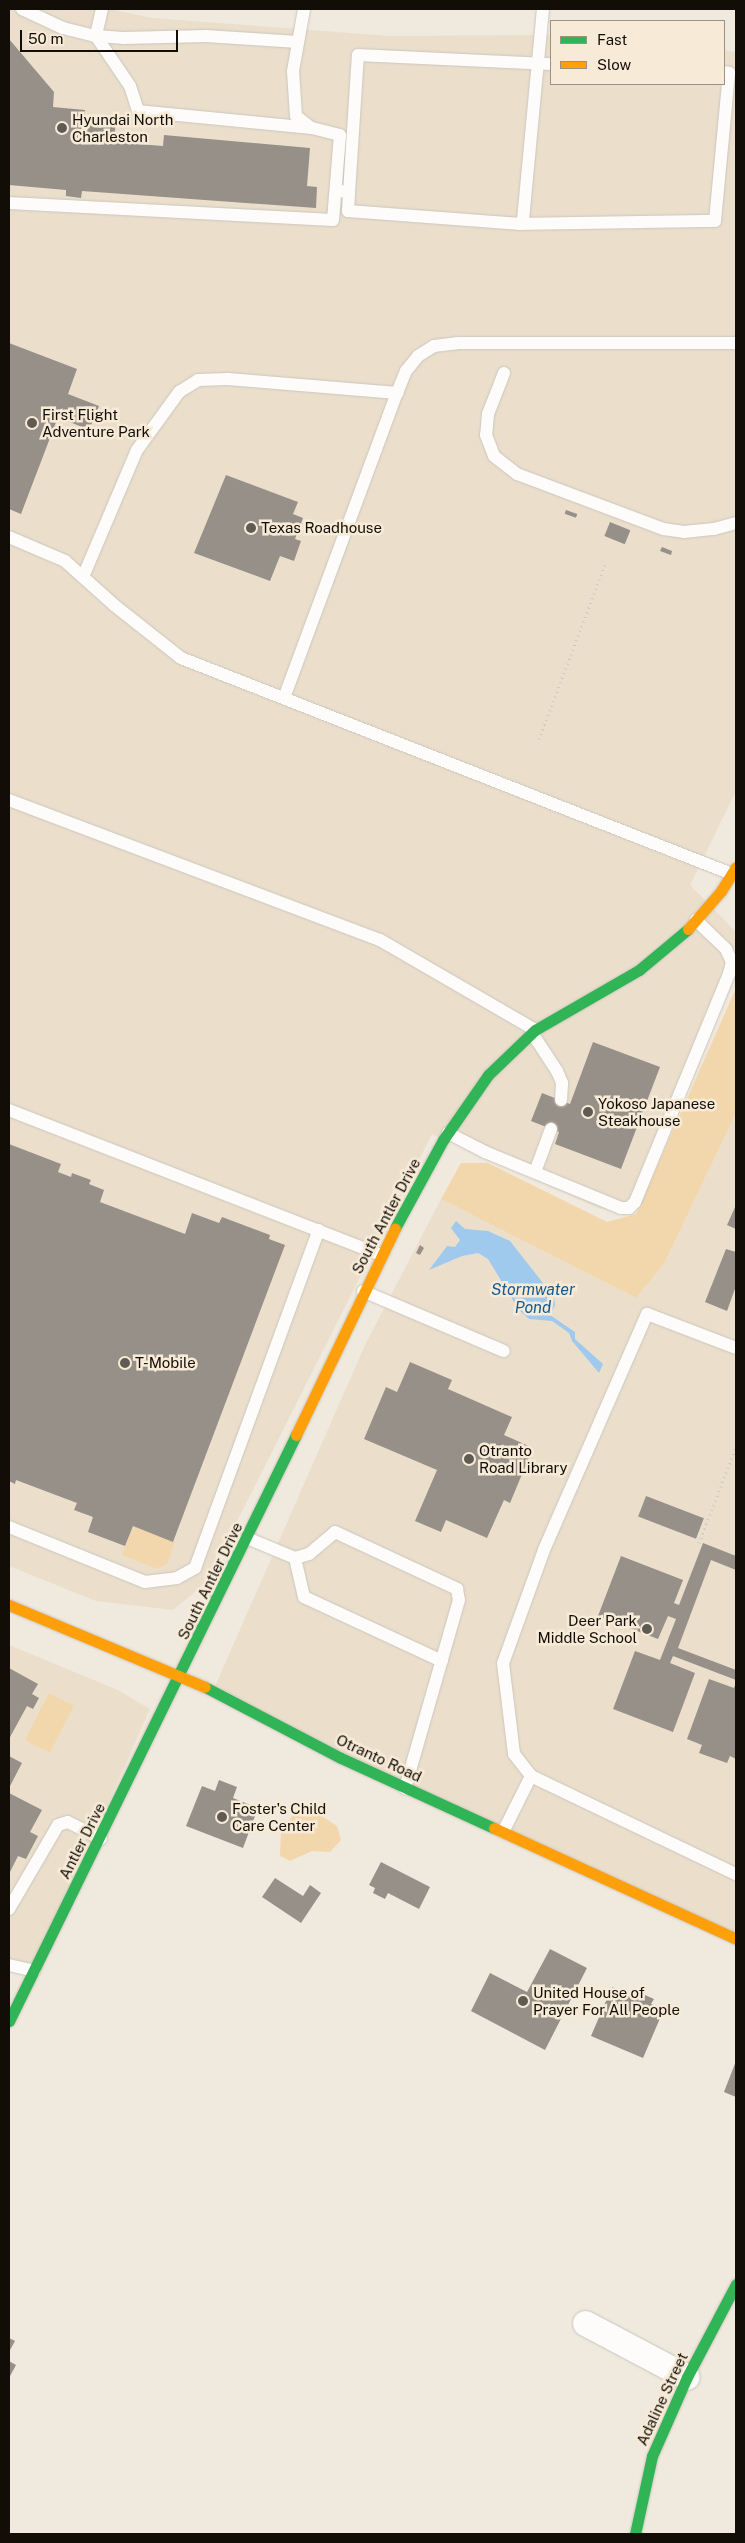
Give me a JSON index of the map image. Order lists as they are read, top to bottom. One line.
{"streets":{"street":["South Antler Drive","Otranto Road","Antler Drive","Adaline Street"]},"crossings":[["South Antler Drive","Otranto Road"],["South Antler Drive","Antler Drive"],["Otranto Road","Antler Drive"]],"water":["Stormwater Pond"],"places":["Hyundai North Charleston","First Flight Adventure Park","Texas Roadhouse","Yokoso Japanese Steakhouse","T-Mobile","Otranto Road Library","Deer Park Middle School","Foster's Child Care Center","United House of Prayer For All People"],"legend":["Fast","Slow"],"scale_bar":"50 m"}
